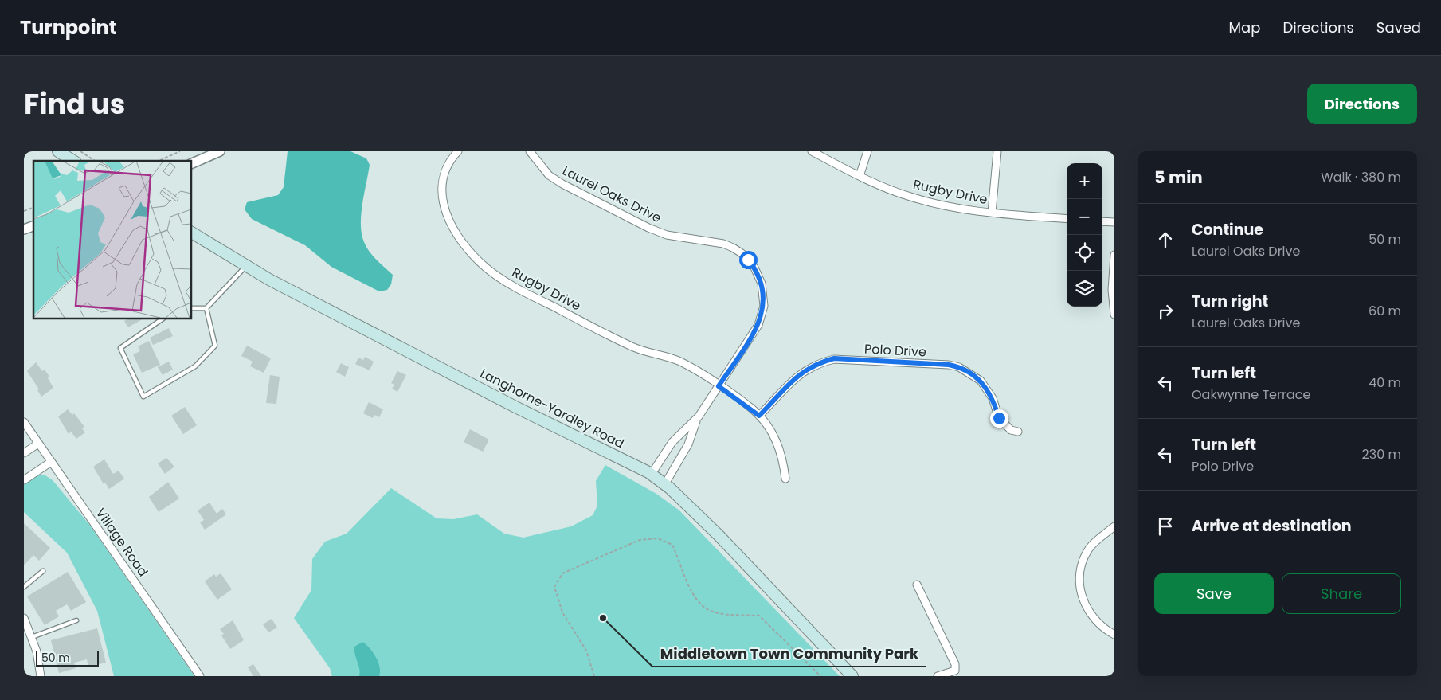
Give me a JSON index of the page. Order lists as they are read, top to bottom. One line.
{"streets":{"main road":["Langhorne-Yardley Road"],"street":["Rugby Drive","Laurel Oaks Drive","Polo Drive","Village Road"]},"crossings":[["Rugby Drive","Laurel Oaks Drive"],["Rugby Drive","Polo Drive"],["Laurel Oaks Drive","Langhorne-Yardley Road"]],"places":["Middletown Town Community Park"],"scale_bar":"50 m","page":{"header":"Turnpoint","nav":["Map","Directions","Saved"],"title":"Find us","buttons":["Directions",["Save","Share"]],"heading":["5 min","Walk · 380 m"],"map_buttons":["+","−"],"list":[["Continue","Laurel Oaks Drive","50 m"],["Turn right","Laurel Oaks Drive","60 m"],["Turn left","Oakwynne Terrace","40 m"],["Turn left","Polo Drive","230 m"],"Arrive at destination"],"scale":"50 m"}}
